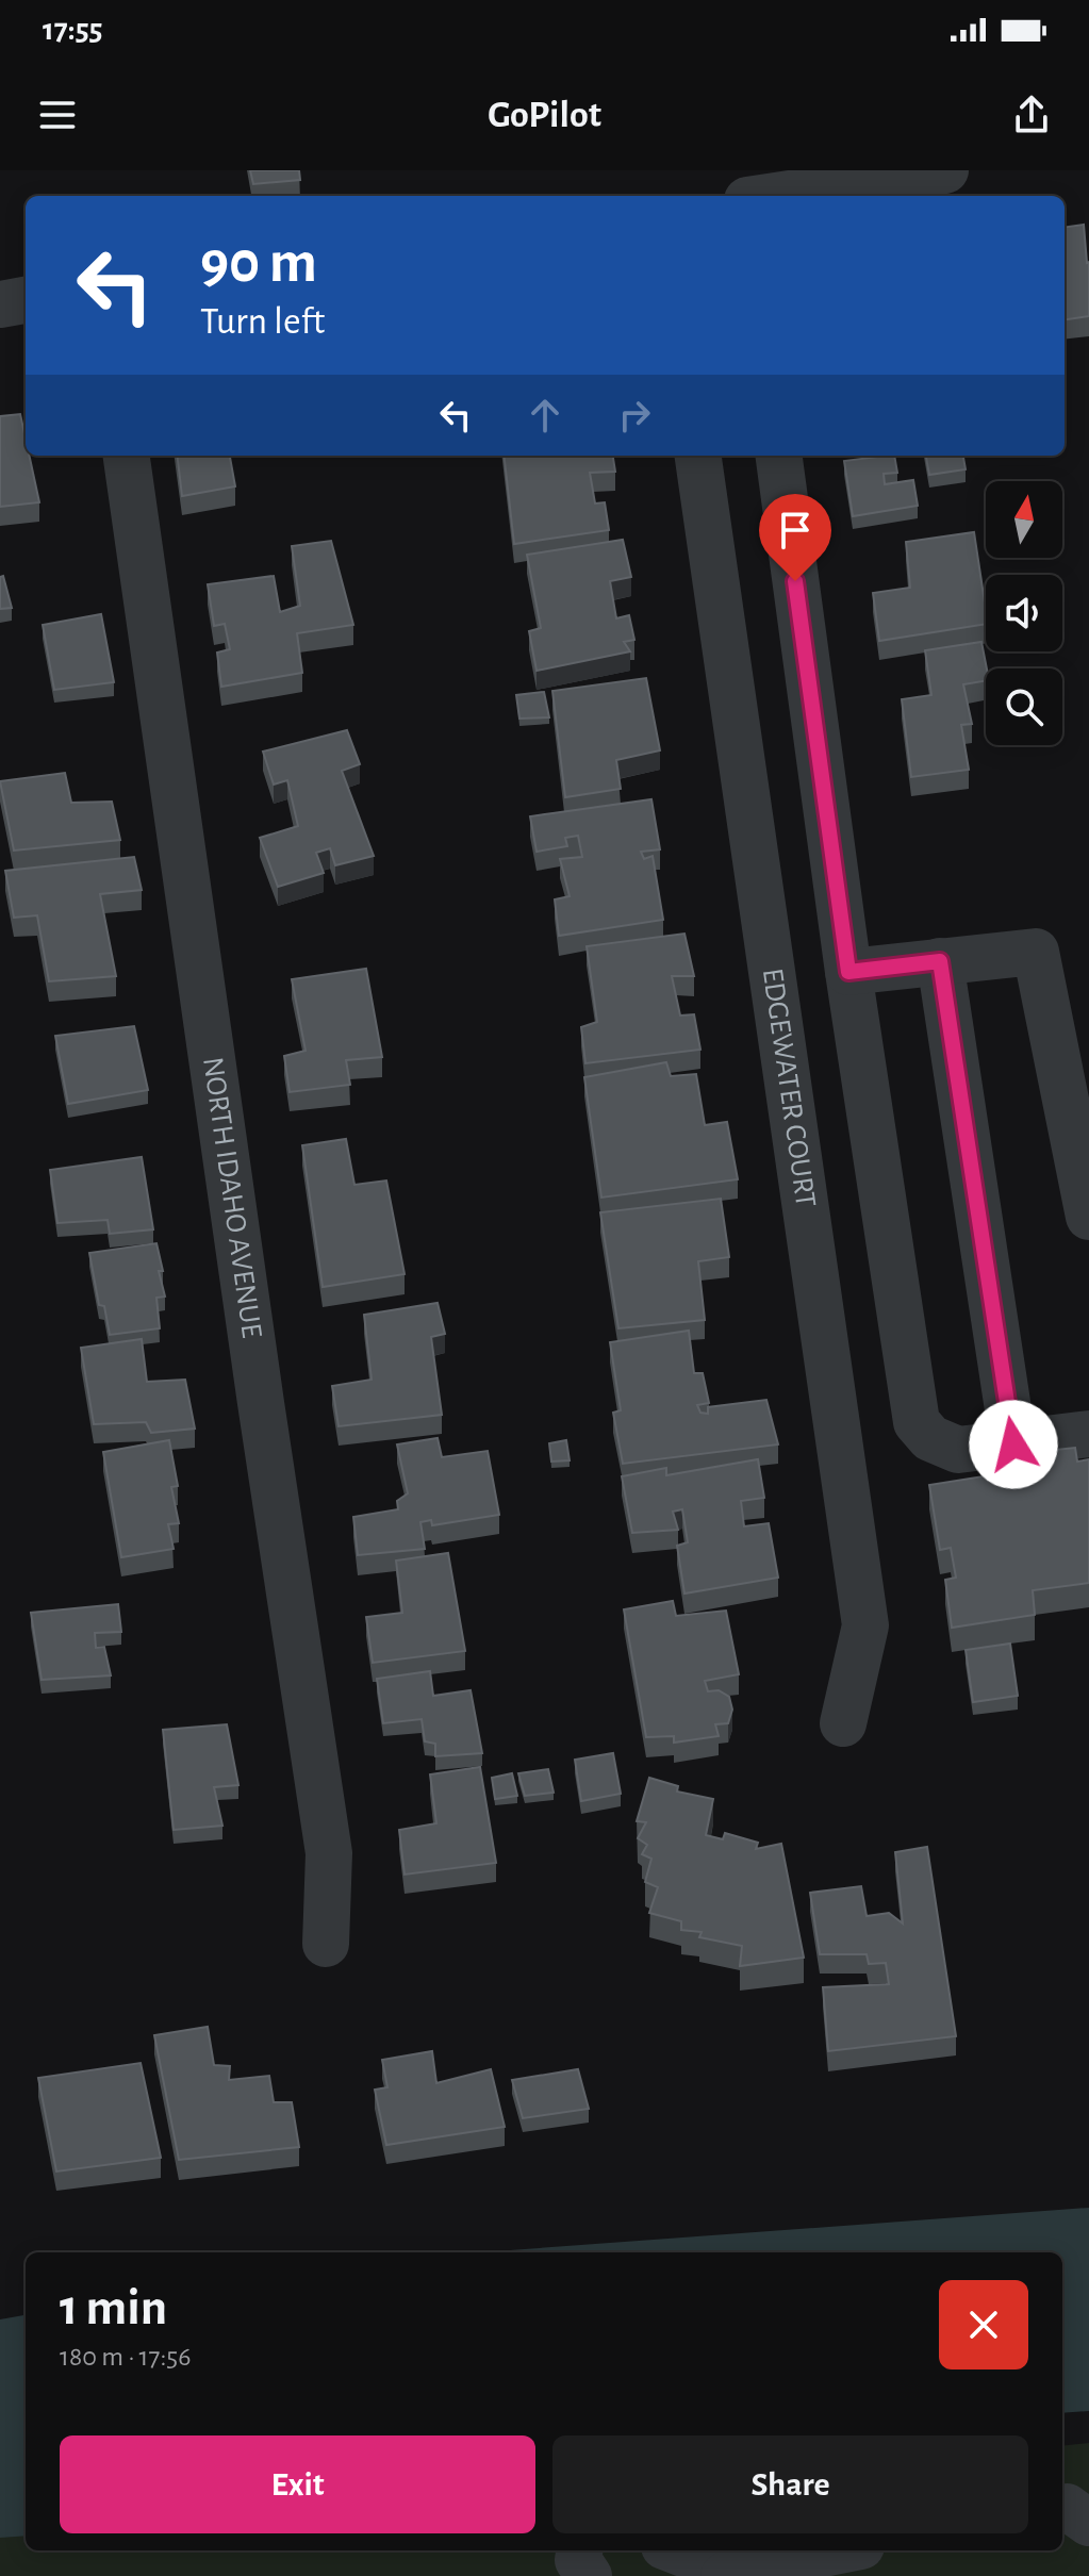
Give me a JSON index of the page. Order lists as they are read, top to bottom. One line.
{"streets":{"street":["EDGEWATER COURT","NORTH IDAHO AVENUE"]},"north":"top","page":{"status":"17:55","header":"GoPilot","turn":["90 m","Turn left"],"heading":["1 min","180 m · 17:56"],"buttons":["Exit","Share"]}}
